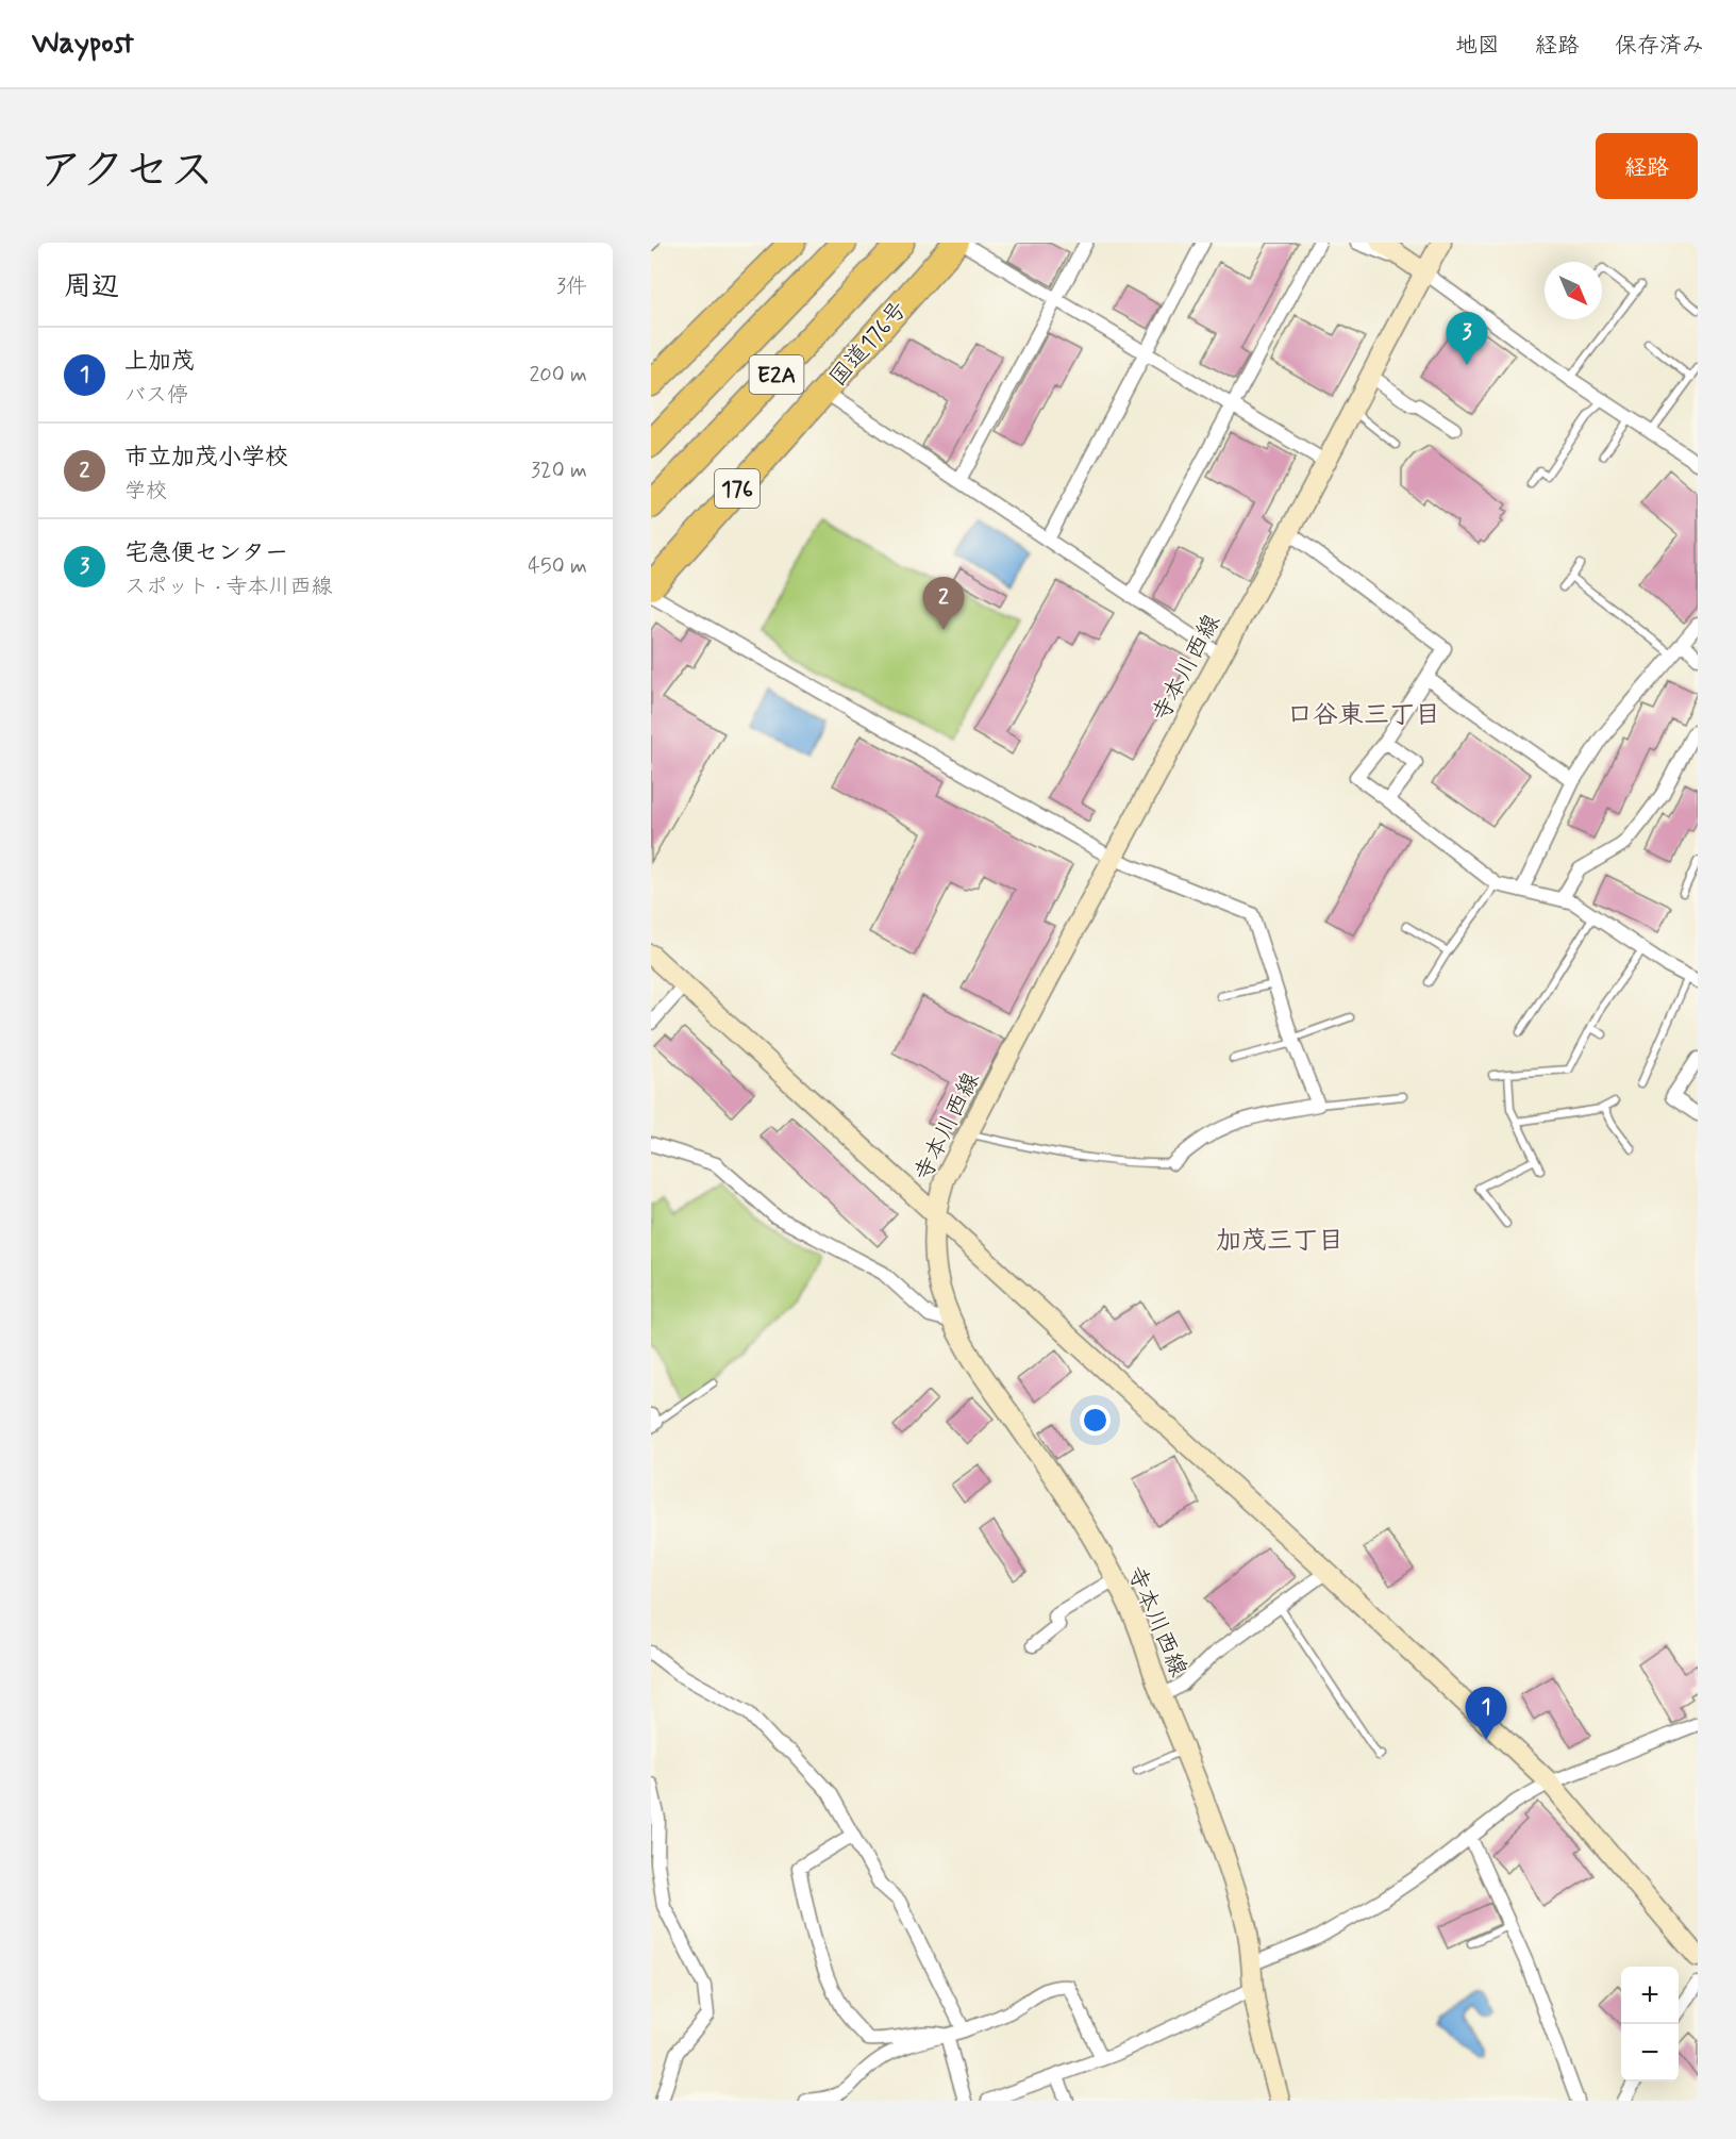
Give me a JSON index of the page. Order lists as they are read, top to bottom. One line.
{"streets":{"highway":["国道176号","E2A","176"],"main road":["寺本川西線"]},"districts":["口谷東三丁目","加茂三丁目"],"north":"bottom right","page":{"header":"Waypost","nav":["地図","経路","保存済み"],"title":"アクセス","buttons":"経路","heading":["周辺","3件"],"pins":["3","2","1"],"list":[{"mark":"1","name":"上加茂","note":"バス停","value":"200 m"},{"mark":"2","name":"市立加茂小学校","note":"学校","value":"320 m"},{"mark":"3","name":"宅急便センター","note":"スポット · 寺本川西線","value":"450 m"}],"map_buttons":["+","−"]}}
